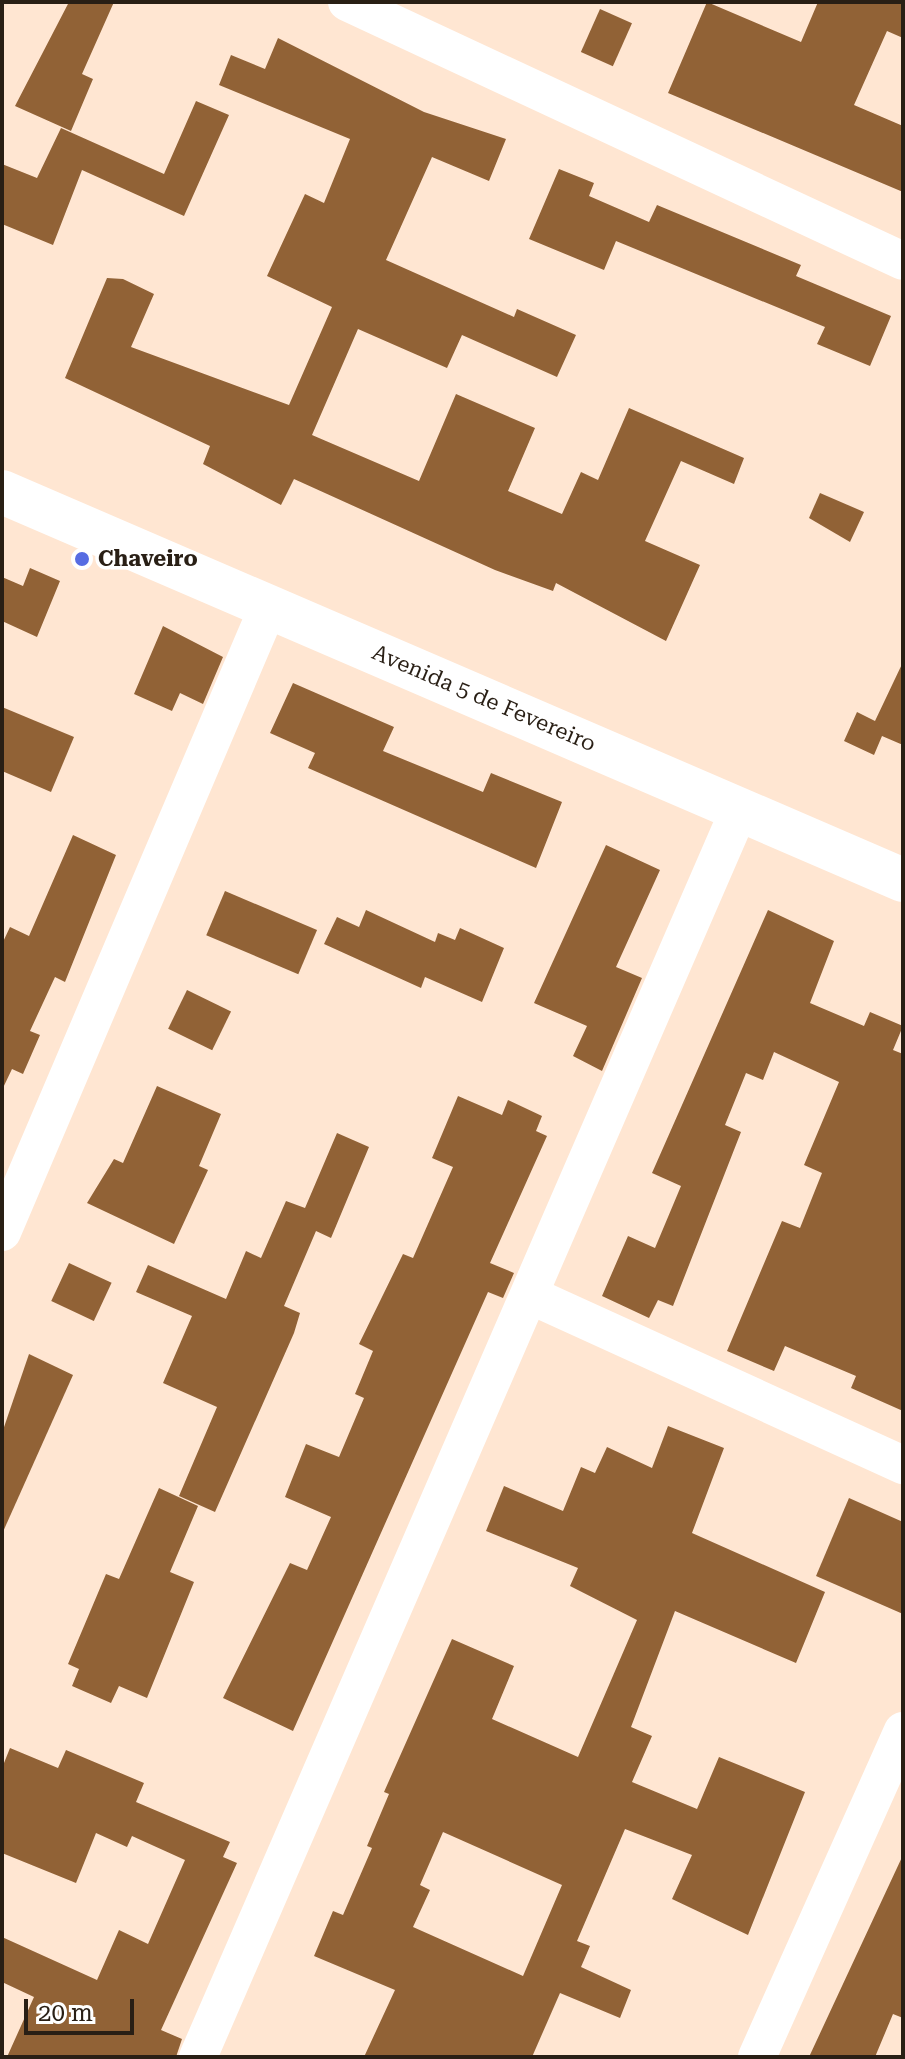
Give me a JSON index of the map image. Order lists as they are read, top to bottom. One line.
{"streets":{"street":["Avenida 5 de Fevereiro"]},"places":["Chaveiro"],"scale_bar":"20 m"}
